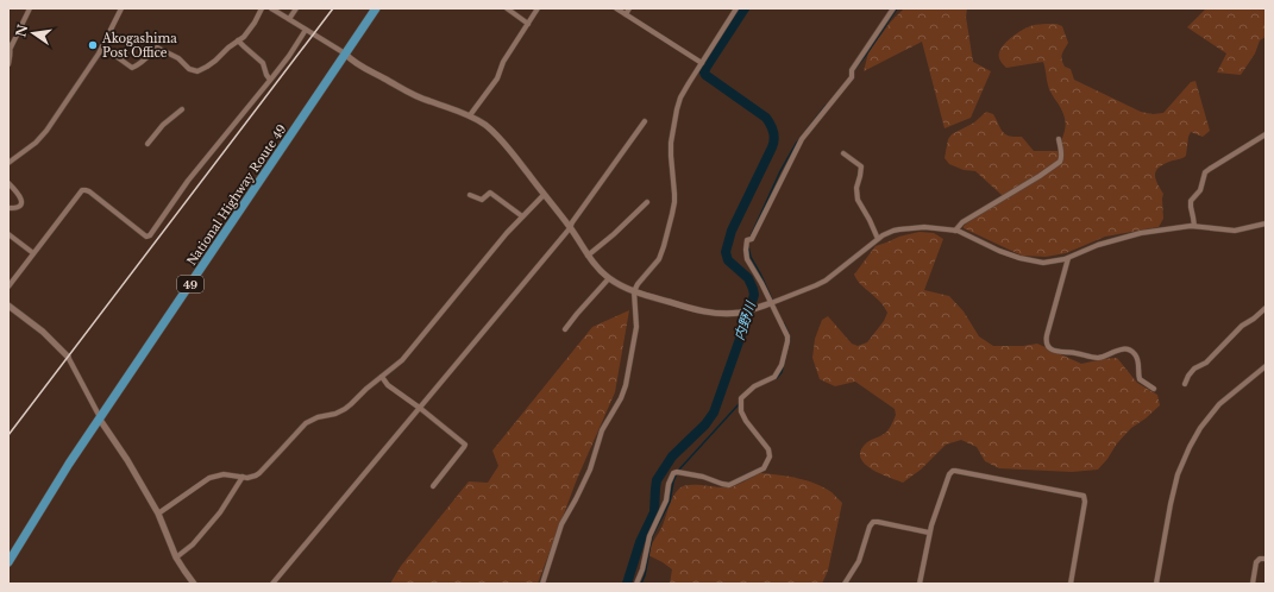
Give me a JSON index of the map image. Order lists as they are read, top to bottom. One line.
{"streets":{"highway":["National Highway Route 49","49"]},"water":["内野川"],"places":["Akogashima Post Office"],"north":"left"}
